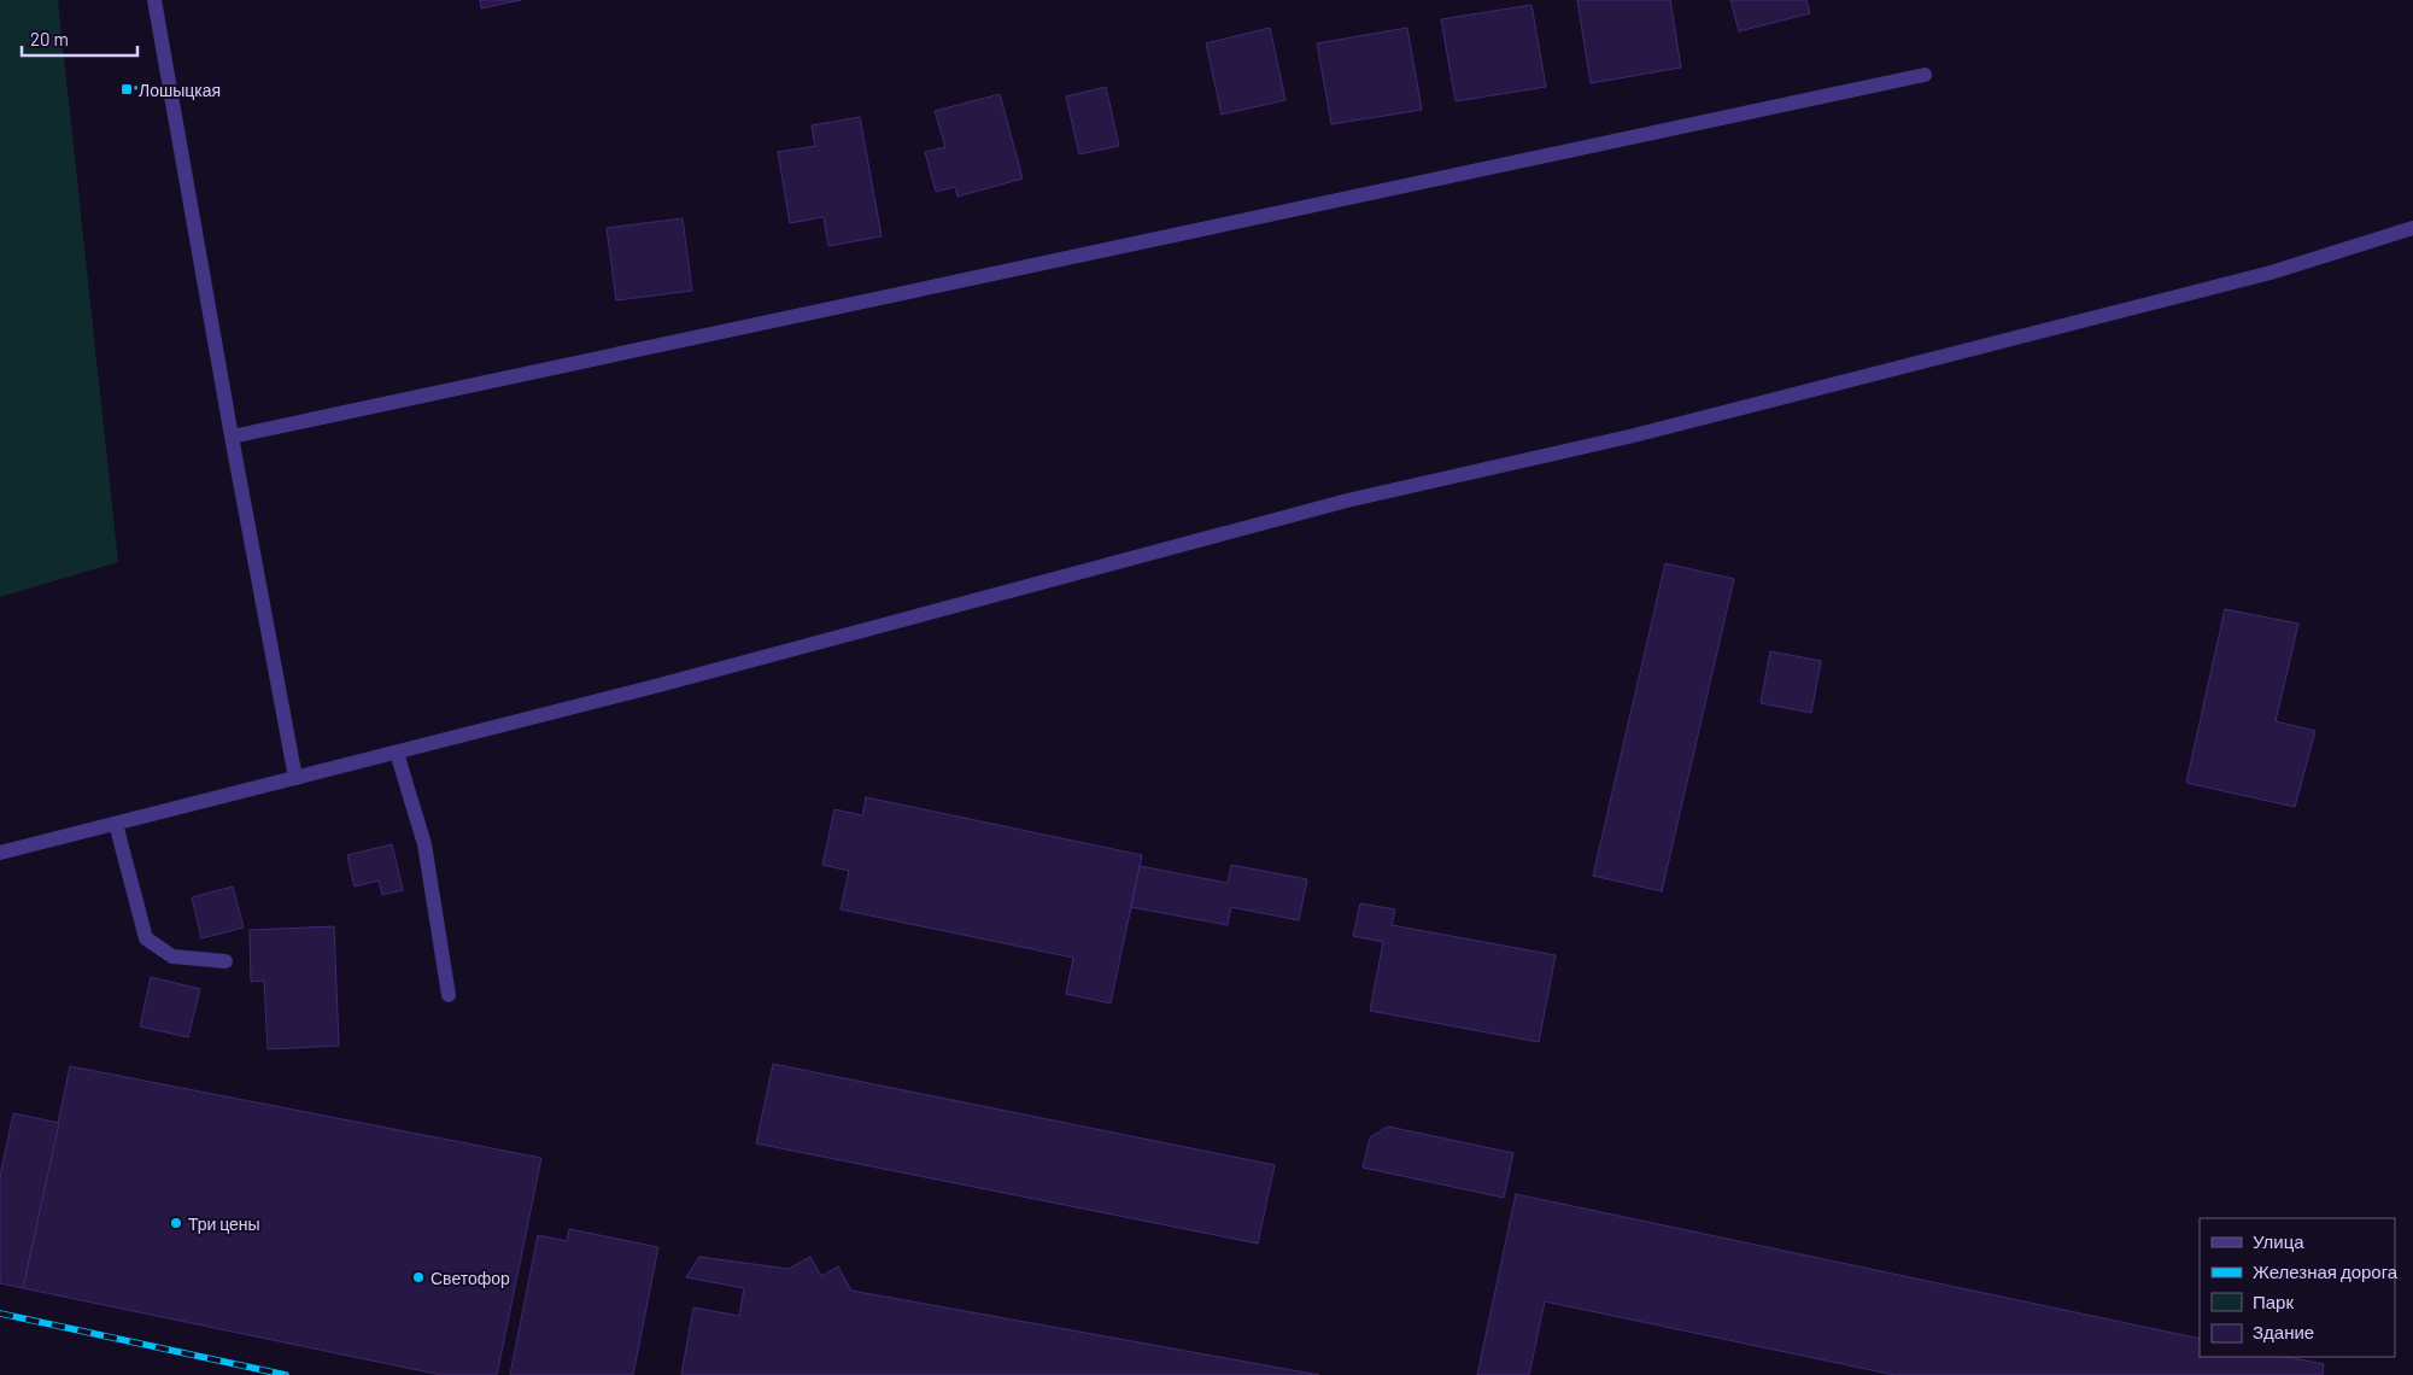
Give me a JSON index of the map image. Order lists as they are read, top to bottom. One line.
{"places":{"transit":["Лошыцкая"],"other":["Три цены","Светофор"]},"legend":["Улица","Железная дорога","Парк","Здание"],"scale_bar":"20 m"}
